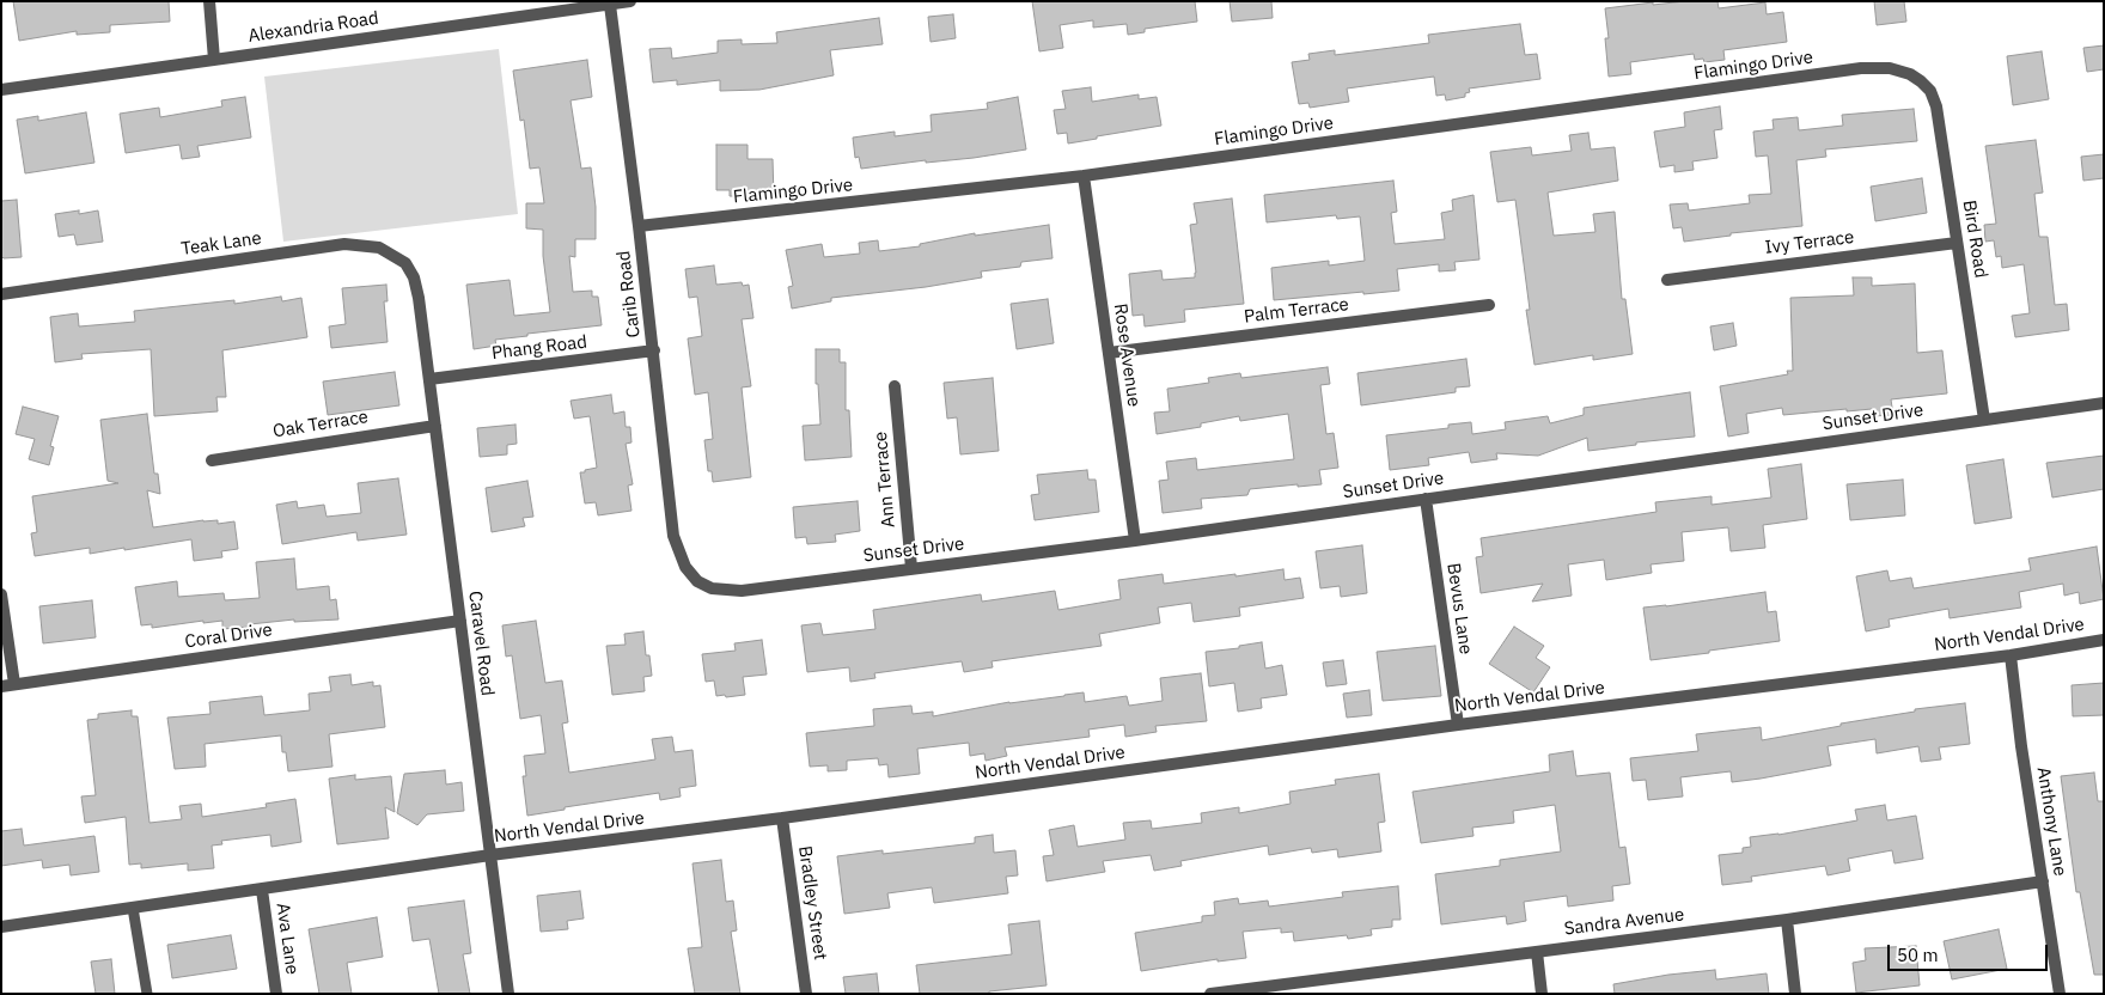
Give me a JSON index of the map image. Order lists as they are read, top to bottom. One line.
{"streets":{"street":["Alexandria Road","Flamingo Drive","Bird Road","Ivy Terrace","Teak Lane","Carib Road","Palm Terrace","Phang Road","Rose Avenue","Sunset Drive","Oak Terrace","Ann Terrace","Bevus Lane","North Vendal Drive","Coral Drive","Caravel Road","Anthony Lane","Bradley Street","Sandra Avenue","Ava Lane"]},"crossings":[["Alexandria Road","Carib Road"],["Flamingo Drive","Bird Road"],["Flamingo Drive","Carib Road"],["Flamingo Drive","Rose Avenue"],["Bird Road","Ivy Terrace"],["Bird Road","Sunset Drive"],["Teak Lane","Caravel Road"],["Carib Road","Phang Road"],["Carib Road","Sunset Drive"],["Palm Terrace","Rose Avenue"],["Phang Road","Caravel Road"],["Rose Avenue","Sunset Drive"],["Sunset Drive","Ann Terrace"],["Sunset Drive","Bevus Lane"],["Oak Terrace","Caravel Road"],["Bevus Lane","North Vendal Drive"],["North Vendal Drive","Caravel Road"],["North Vendal Drive","Anthony Lane"],["North Vendal Drive","Bradley Street"],["North Vendal Drive","Ava Lane"],["Coral Drive","Caravel Road"],["Anthony Lane","Sandra Avenue"]],"scale_bar":"50 m"}
